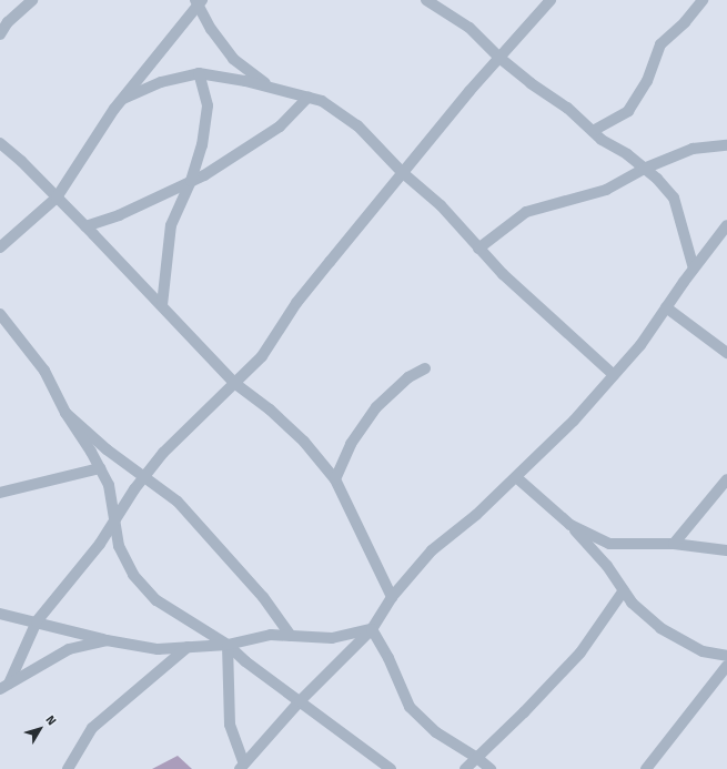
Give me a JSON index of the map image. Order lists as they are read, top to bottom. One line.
{"north":"top right"}
